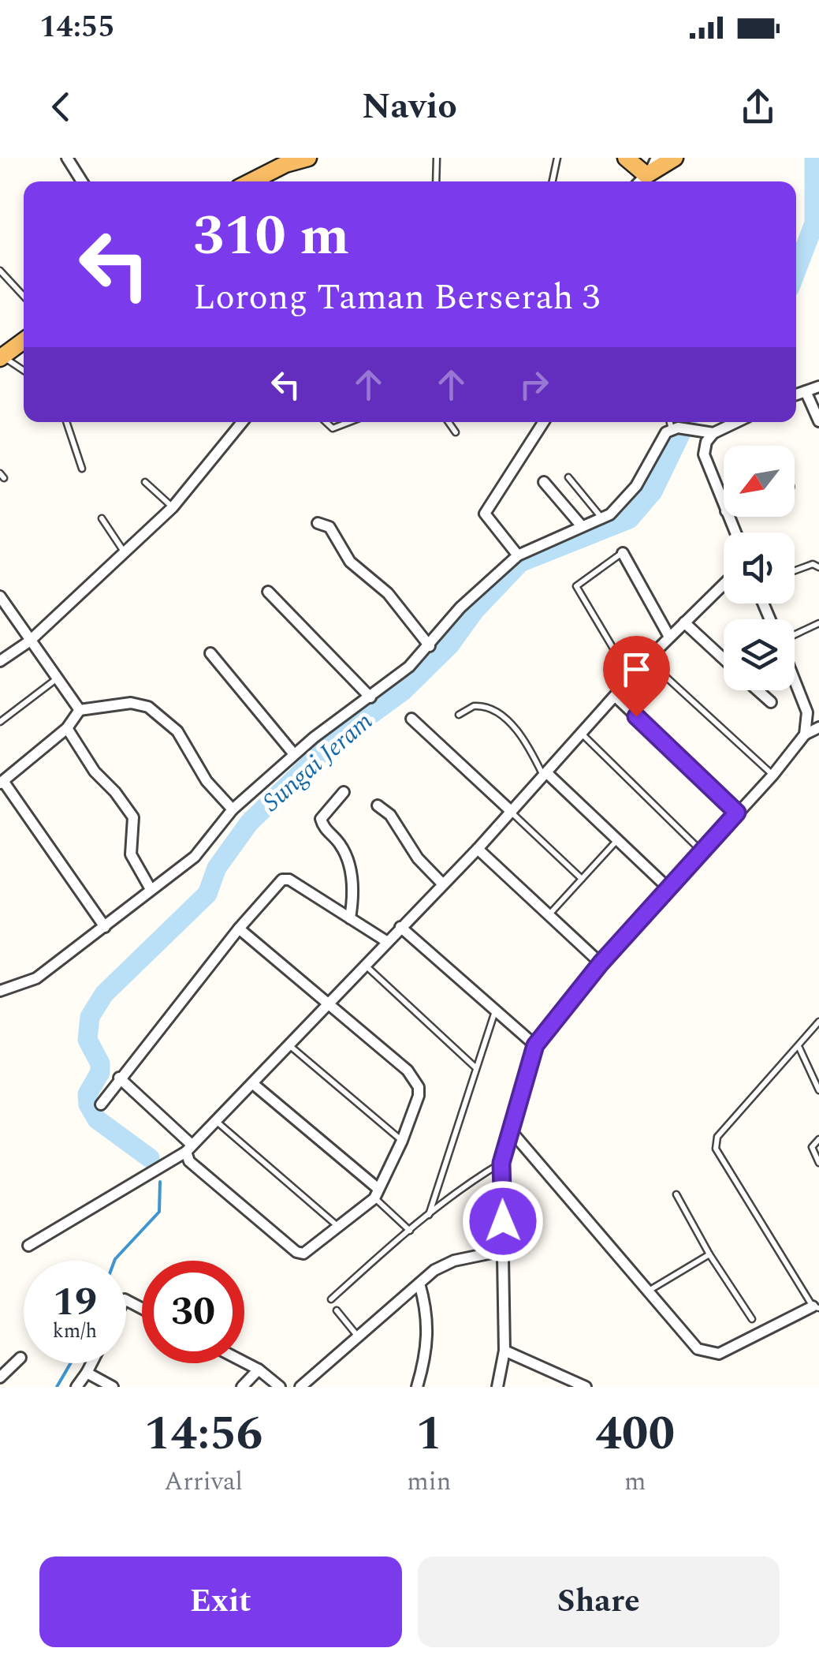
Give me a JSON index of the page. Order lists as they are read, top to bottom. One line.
{"water":["Sungai Jeram"],"north":"bottom left","page":{"status":"14:55","header":"Navio","turn":["310 m","Lorong Taman Berserah 3"],"speed":"19 km/h","limit":"30","eta":["14:56","Arrival","1","min","400","m"],"buttons":["Exit","Share"]}}
